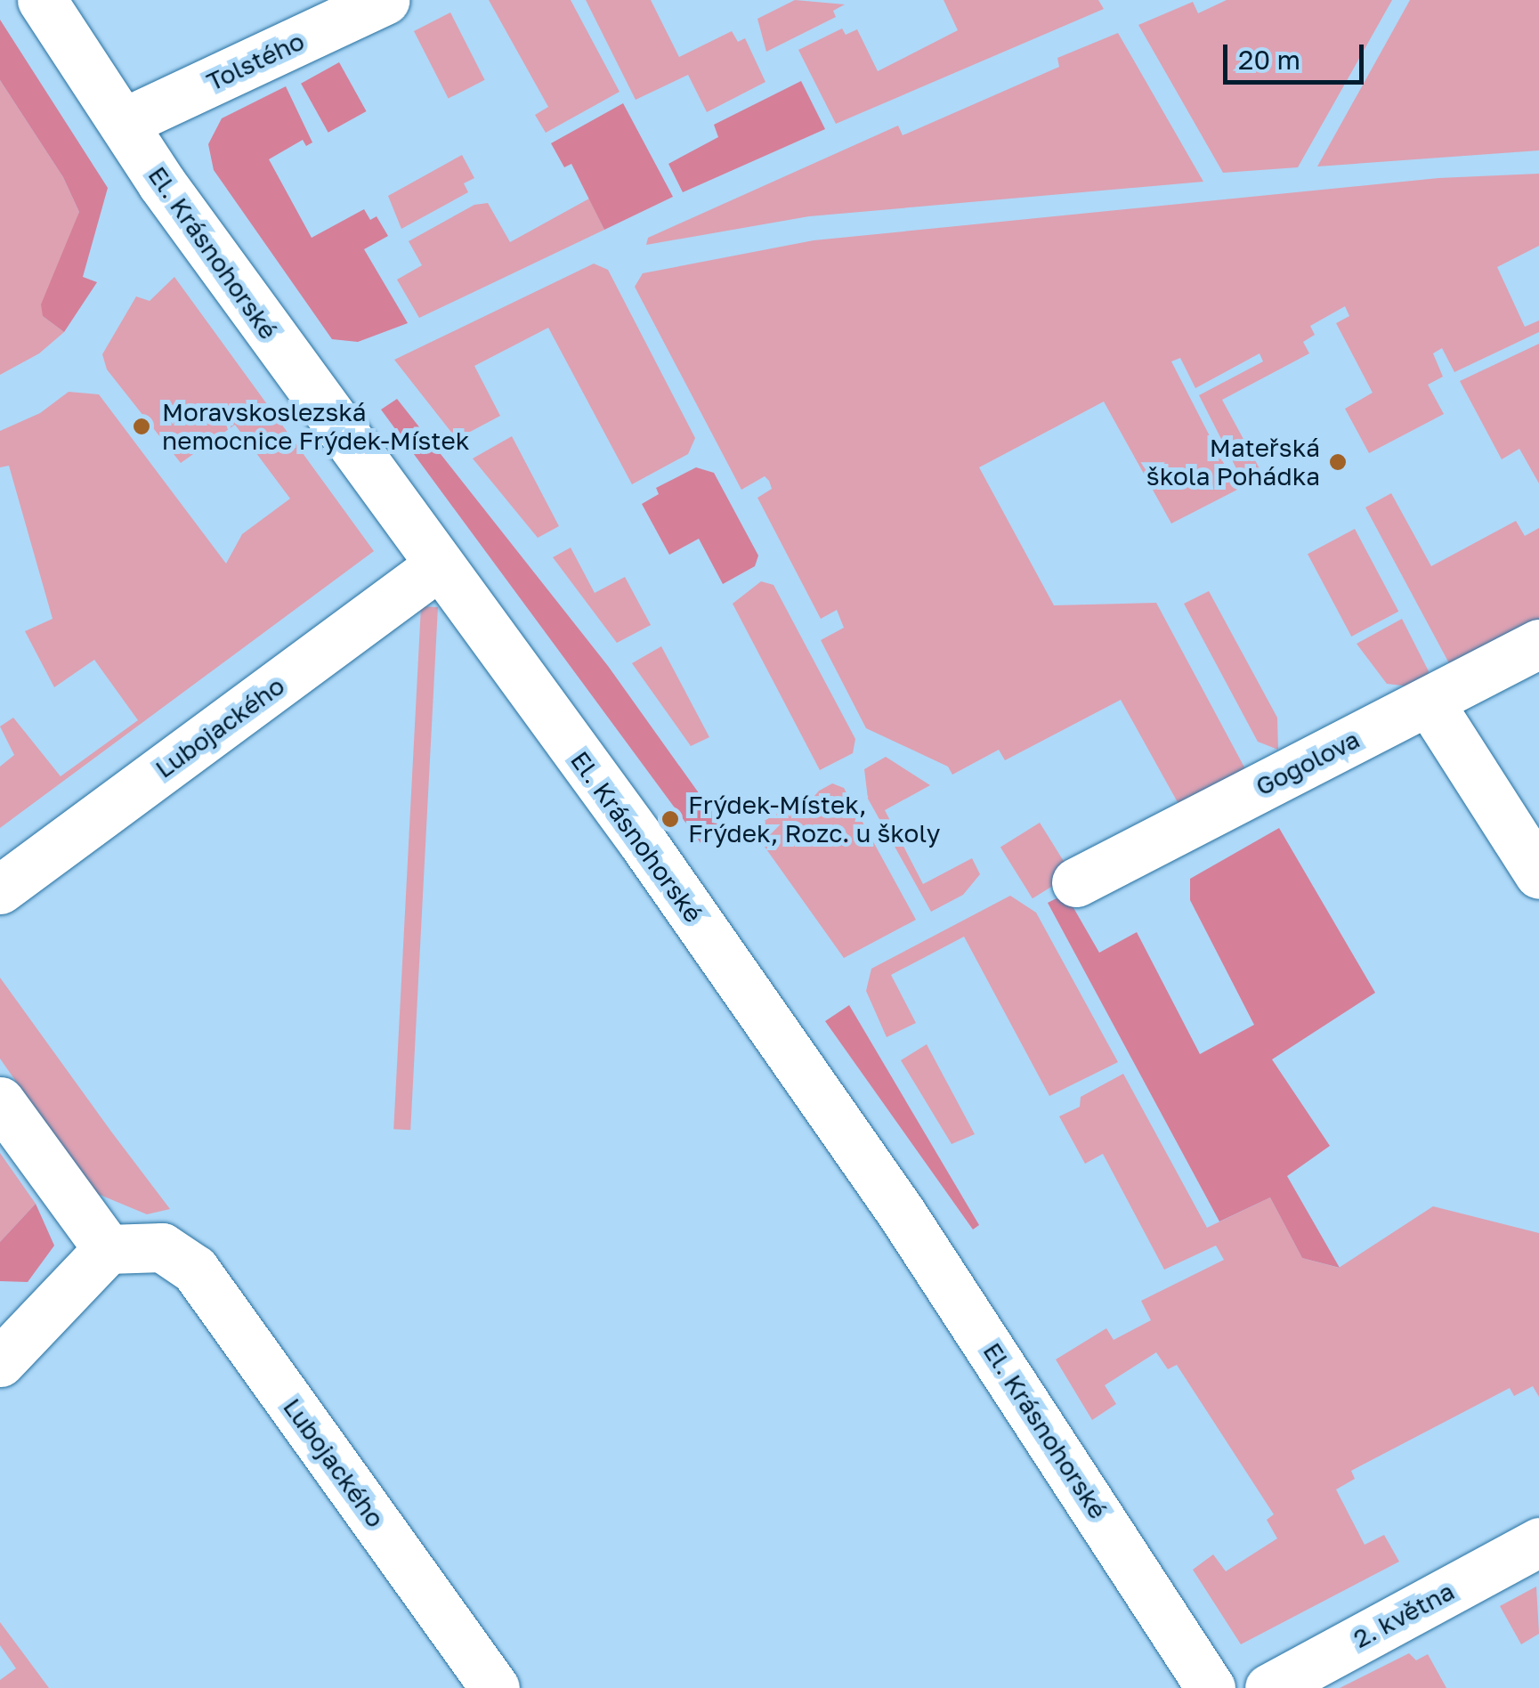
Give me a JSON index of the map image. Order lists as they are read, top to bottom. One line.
{"streets":{"street":["Tolstého","El. Krásnohorské","Lubojackého","Gogolova","2. května"]},"crossings":[["Tolstého","El. Krásnohorské"],["El. Krásnohorské","Lubojackého"]],"places":["Moravskoslezská nemocnice Frýdek-Místek","Mateřská škola Pohádka","Frýdek-Místek, Frýdek, Rozc. u školy"],"scale_bar":"20 m"}
